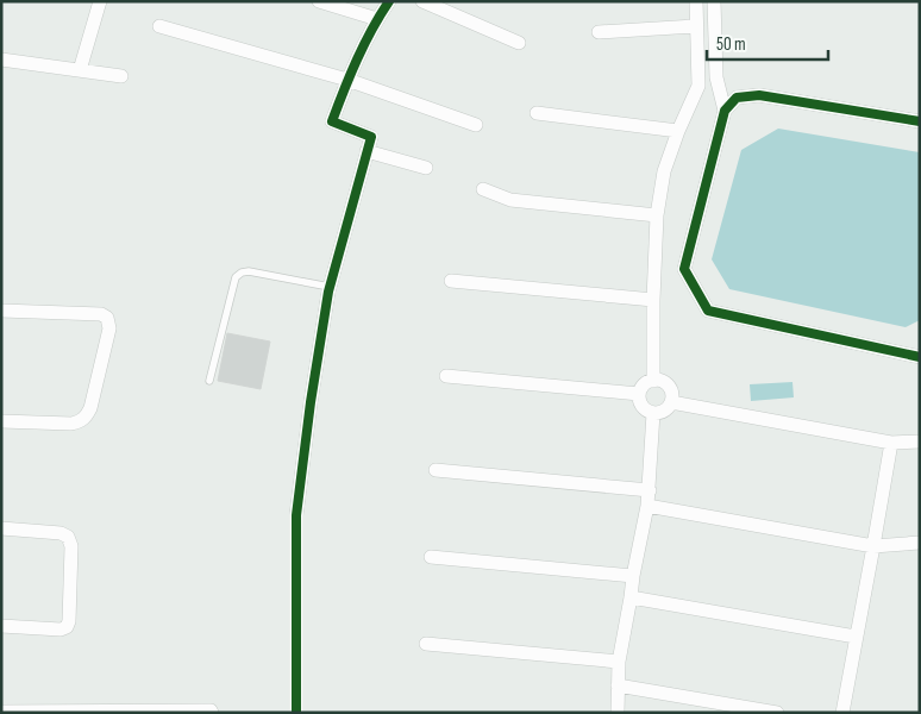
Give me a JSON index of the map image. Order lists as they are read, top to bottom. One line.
{"scale_bar":"50 m"}
